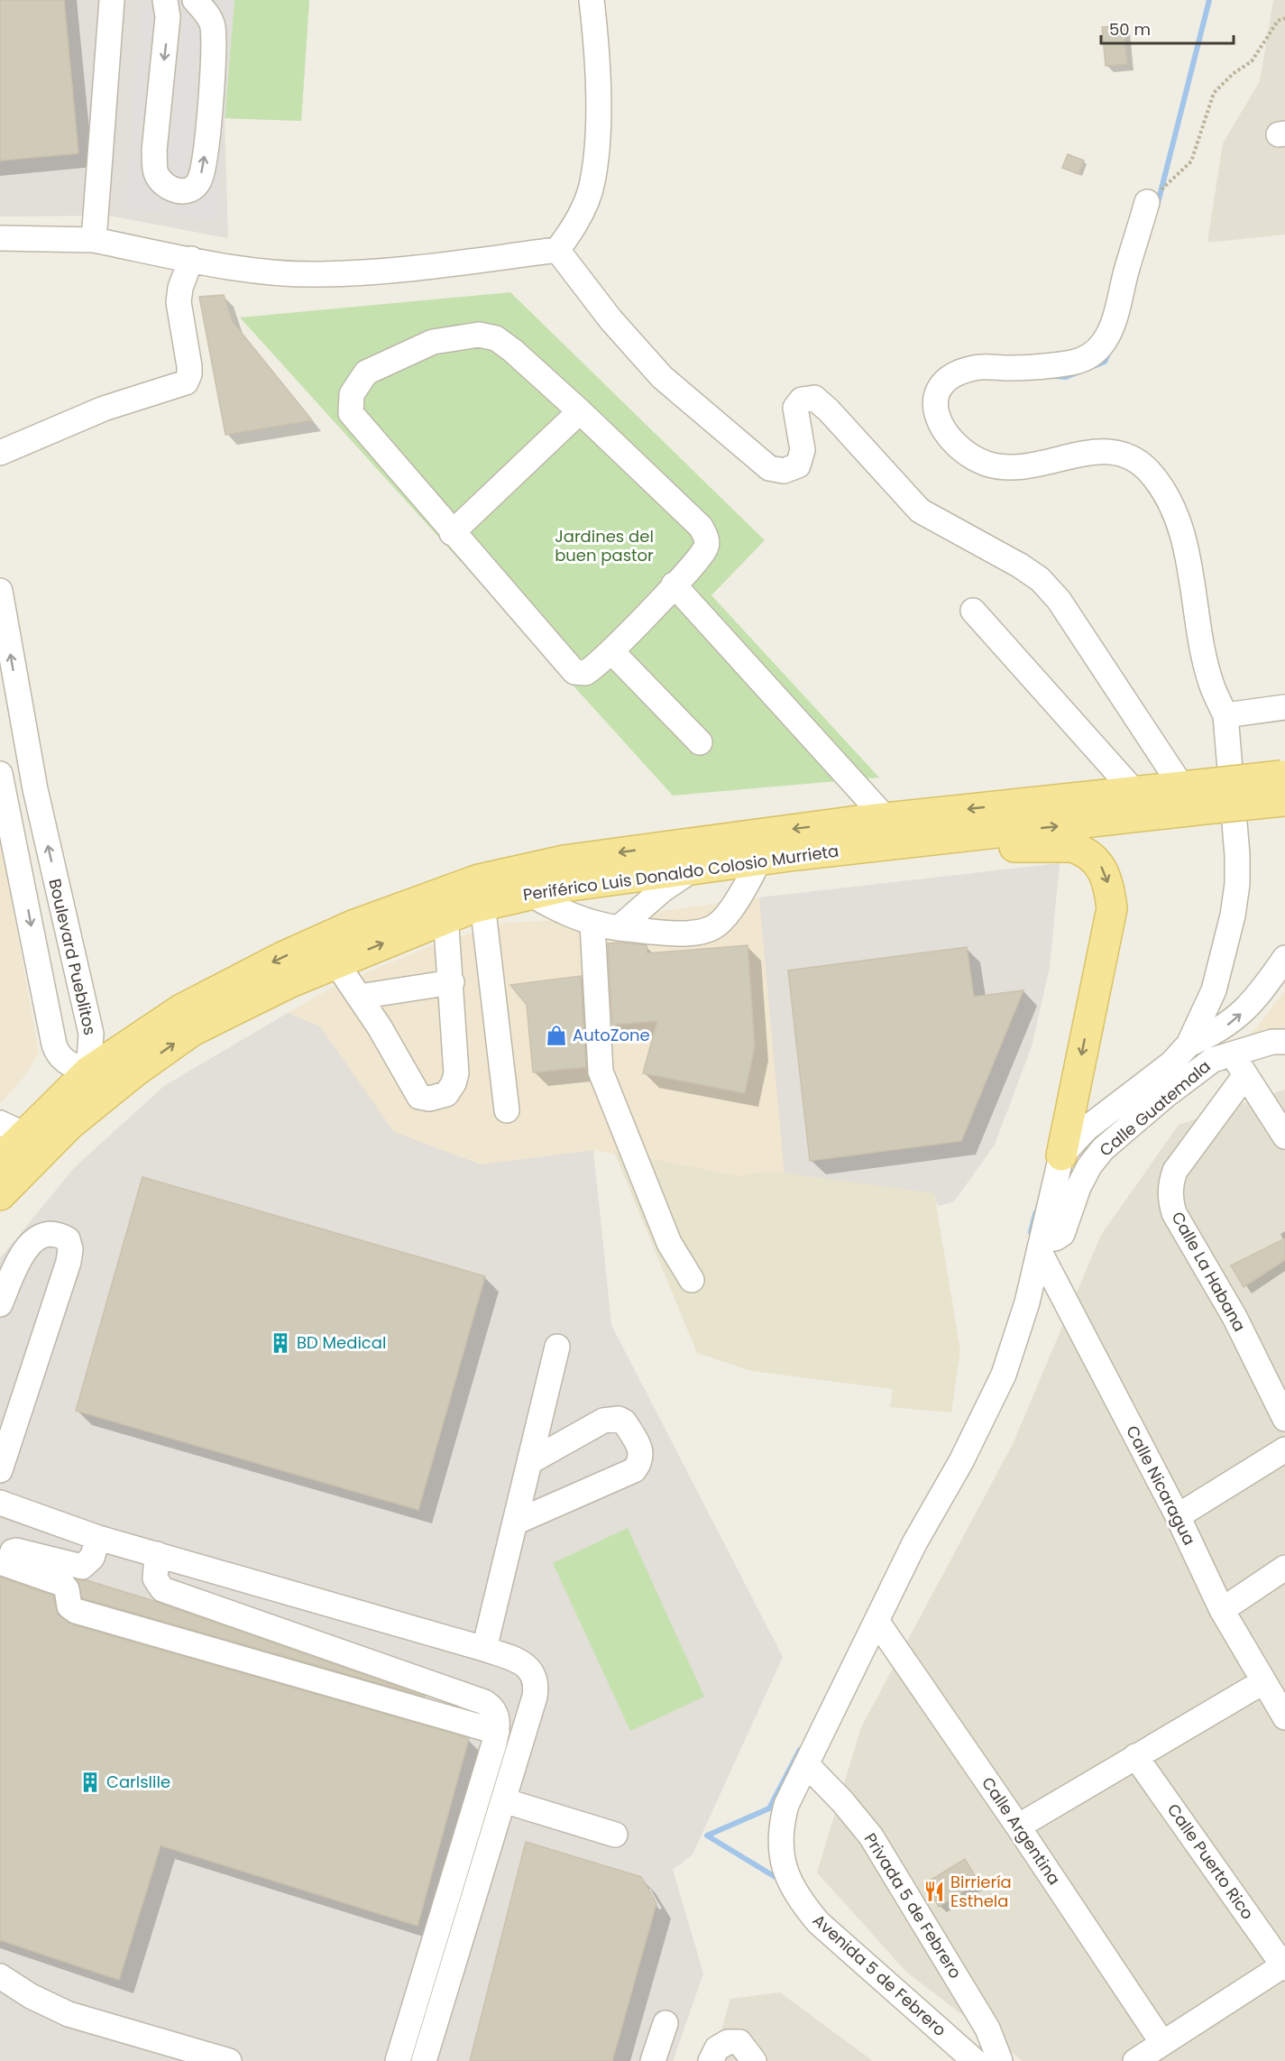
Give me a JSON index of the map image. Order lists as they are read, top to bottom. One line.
{"streets":{"main road":["Periférico Luis Donaldo Colosio Murrieta"],"street":["Boulevard Pueblitos","Calle Guatemala","Calle La Habana","Calle Nicaragua","Calle Argentina","Calle Puerto Rico","Privada 5 de Febrero","Avenida 5 de Febrero"]},"crossings":[["Periférico Luis Donaldo Colosio Murrieta","Boulevard Pueblitos"],["Calle Guatemala","Calle Nicaragua"],["Calle Guatemala","Avenida 5 de Febrero"],["Calle Nicaragua","Avenida 5 de Febrero"],["Calle Argentina","Avenida 5 de Febrero"],["Privada 5 de Febrero","Avenida 5 de Febrero"]],"parks":["Jardines del buen pastor"],"places":{"shop":["AutoZone"],"building":["BD Medical","Carlslile"],"restaurant":["Birriería Esthela"]},"scale_bar":"50 m"}
